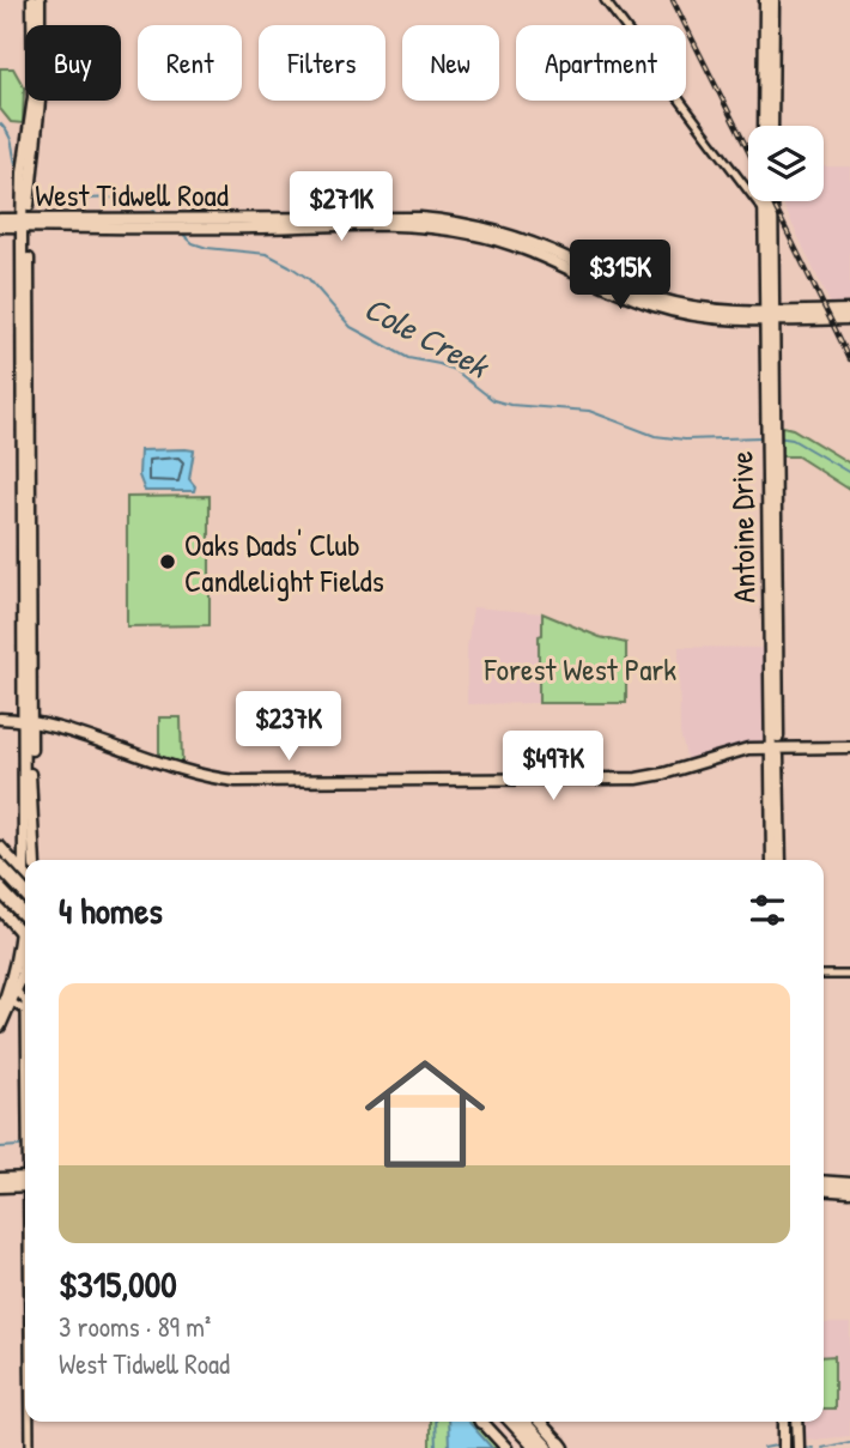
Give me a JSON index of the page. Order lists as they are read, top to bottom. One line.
{"streets":{"main road":["West Tidwell Road","Antoine Drive"]},"crossings":[["West Tidwell Road","Antoine Drive"]],"water":["Cole Creek"],"parks":["Forest West Park"],"places":["Oaks Dads' Club Candlelight Fields"],"page":{"chip":["Buy","Rent","Filters","New","Apartment"],"price":["$271K","$315K","$237K","$497K"],"heading":"4 homes","list":[{"name":"$315,000","note":"3 rooms · 89 m² · West Tidwell Road"}]}}
